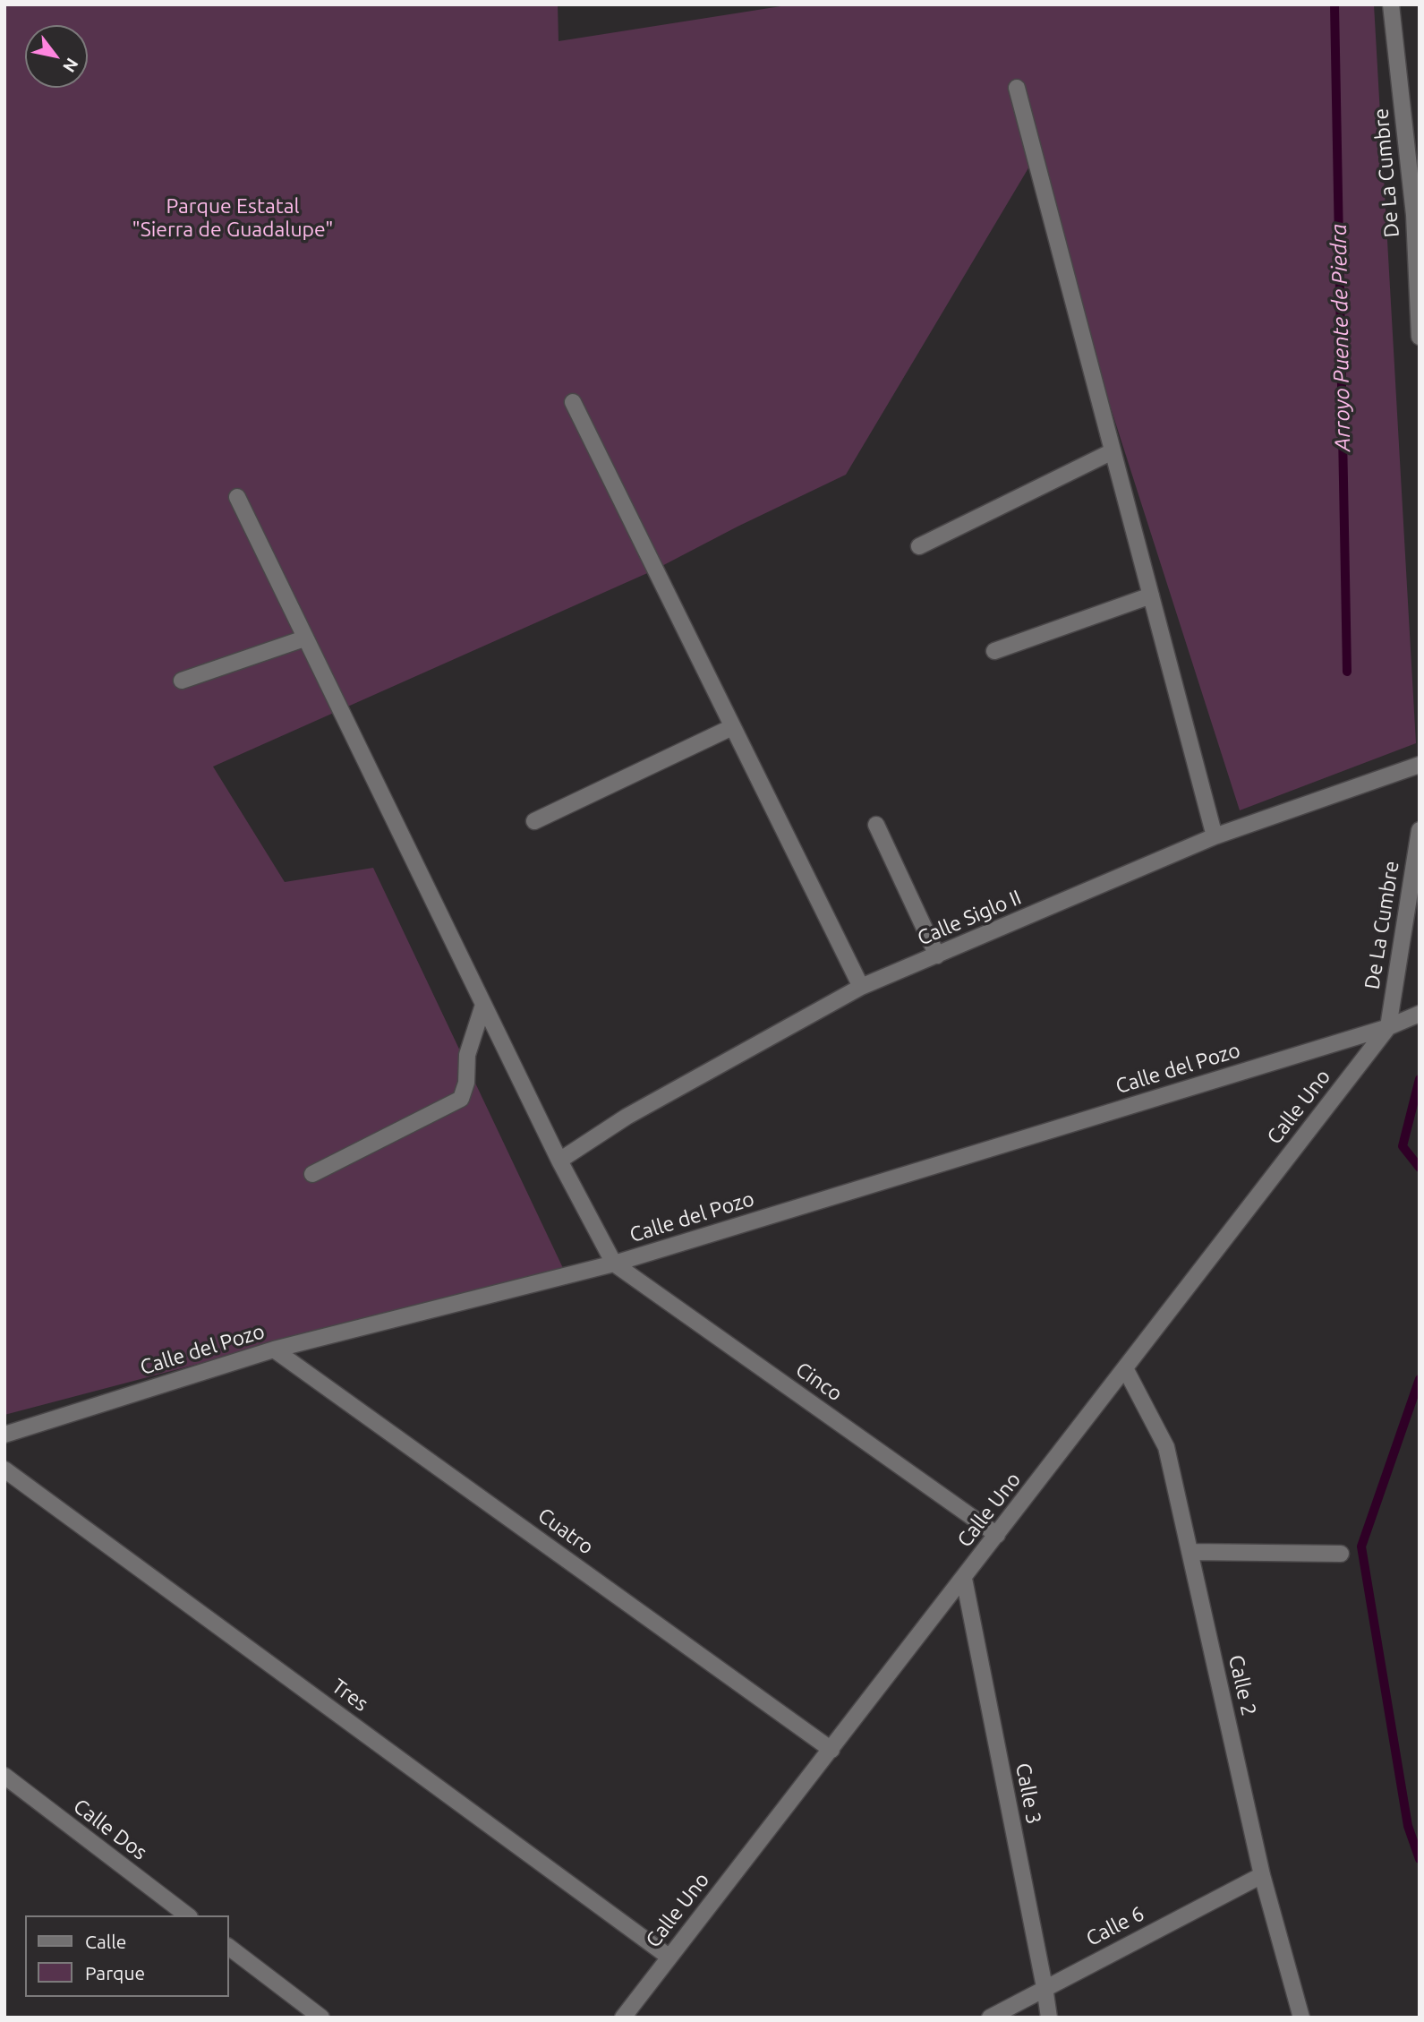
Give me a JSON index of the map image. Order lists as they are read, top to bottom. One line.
{"streets":{"street":["De La Cumbre","Calle Siglo II","Calle del Pozo","Calle Uno","Cinco","Cuatro","Calle 2","Tres","Calle 3","Calle Dos","Calle 6"]},"crossings":[["De La Cumbre","Calle del Pozo"],["De La Cumbre","Calle Uno"],["Calle del Pozo","Calle Uno"],["Calle del Pozo","Cinco"],["Calle del Pozo","Cuatro"],["Calle Uno","Cinco"],["Calle Uno","Cuatro"],["Calle Uno","Calle 2"],["Calle Uno","Tres"],["Calle Uno","Calle 3"],["Calle 2","Calle 6"],["Calle 3","Calle 6"]],"water":["Arroyo Puente de Piedra"],"parks":["Parque Estatal \"Sierra de Guadalupe\""],"legend":["Calle","Parque"],"north":"bottom right"}
